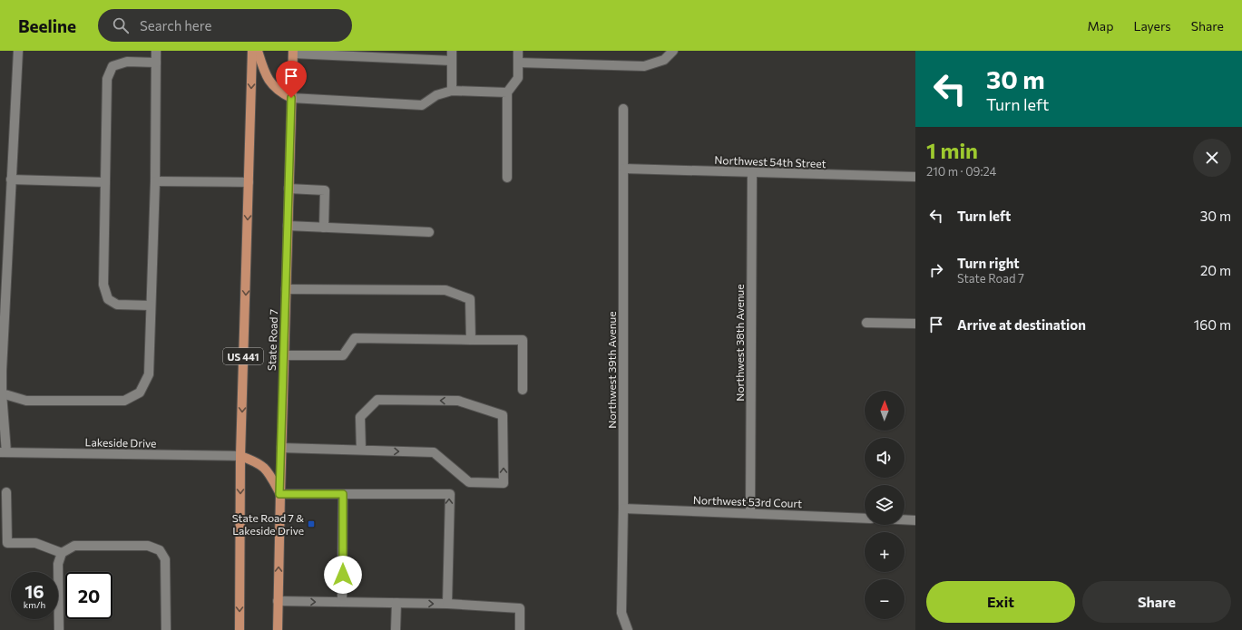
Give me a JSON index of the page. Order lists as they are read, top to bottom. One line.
{"streets":{"main road":["State Road 7","US 441"],"street":["Northwest 54th Street","Northwest 38th Avenue","Northwest 39th Avenue","Lakeside Drive","Northwest 53rd Court"]},"crossings":[["Northwest 54th Street","Northwest 38th Avenue"],["Northwest 54th Street","Northwest 39th Avenue"],["Northwest 38th Avenue","Northwest 53rd Court"],["US 441","Lakeside Drive"],["Northwest 39th Avenue","Northwest 53rd Court"]],"places":{"transit":["State Road 7 & Lakeside Drive"]},"north":"top","page":{"header":"Beeline","search":"Search here","nav":["Map","Layers","Share"],"turn":["30 m","Turn left"],"heading":["1 min","210 m · 09:24"],"list":[{"name":"Turn left","value":"30 m"},{"name":"Turn right","note":"State Road 7","value":"20 m"},{"name":"Arrive at destination","value":"160 m"}],"map_buttons":["+","−"],"speed":"16 km/h","limit":"20","buttons":["Exit","Share"]}}
